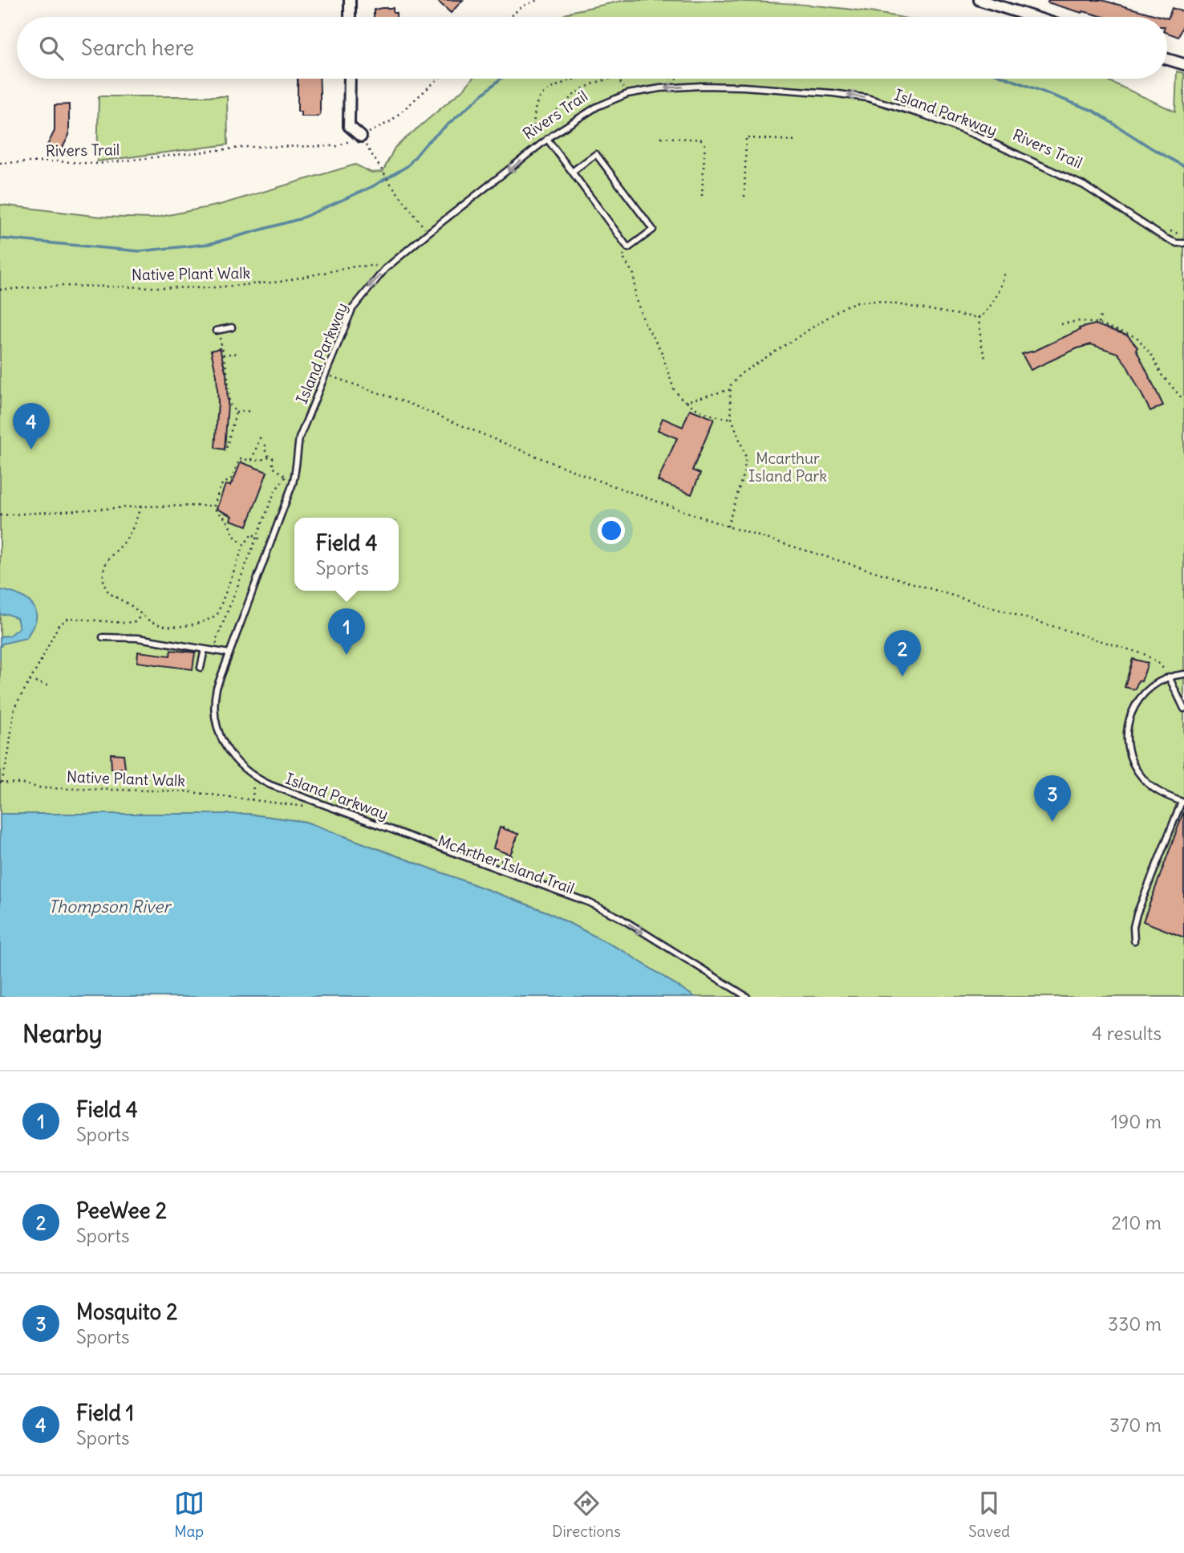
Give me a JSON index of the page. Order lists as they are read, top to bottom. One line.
{"streets":{"lane":["Island Parkway"],"path":["Rivers Trail","Native Plant Walk"]},"water":["Thompson River"],"parks":["Mcarthur Island Park"],"page":{"search":"Search here","pins":["4","1","2","3"],"popup":["Field 4","Sports"],"heading":["Nearby","4 results"],"list":[{"mark":"1","name":"Field 4","note":"Sports","value":"190 m"},{"mark":"2","name":"PeeWee 2","note":"Sports","value":"210 m"},{"mark":"3","name":"Mosquito 2","note":"Sports","value":"330 m"},{"mark":"4","name":"Field 1","note":"Sports","value":"370 m"}],"nav":["Map","Directions","Saved"]}}
